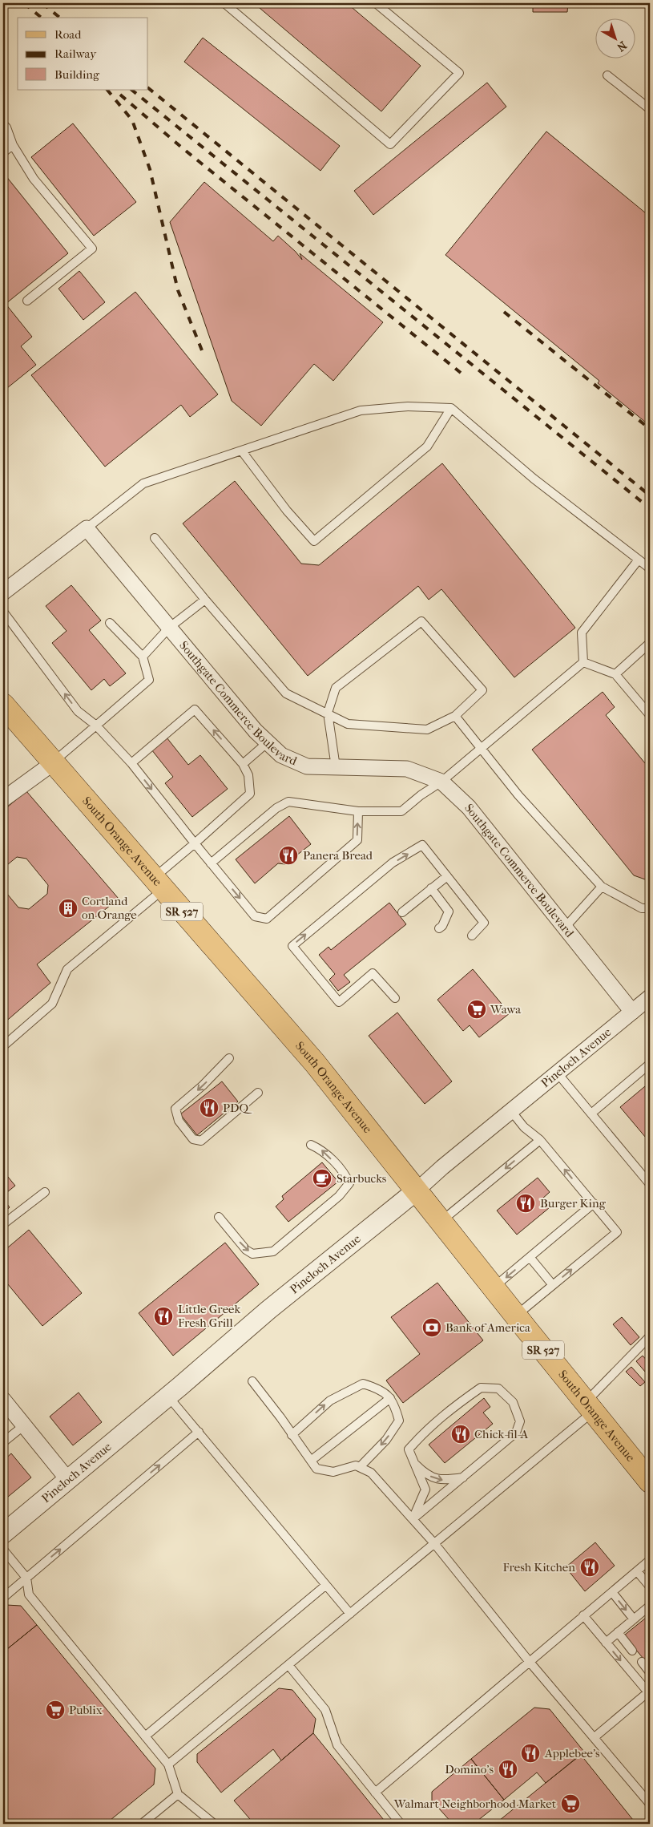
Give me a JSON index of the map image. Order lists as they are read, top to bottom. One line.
{"streets":{"main road":["South Orange Avenue","SR 527"],"street":["Southgate Commerce Boulevard","Pineloch Avenue"]},"crossings":[["Southgate Commerce Boulevard","Pineloch Avenue"],["South Orange Avenue","Pineloch Avenue"]],"places":{"restaurant":["Panera Bread","PDQ","Burger King","Little Greek Fresh Grill","Chick-fil-A","Fresh Kitchen","Applebee's","Domino's"],"building":["Cortland on Orange"],"supermarket":["Wawa","Publix","Walmart Neighborhood Market"],"cafe":["Starbucks"],"bank":["Bank of America"]},"legend":["Road","Railway","Building"],"north":"bottom right"}
